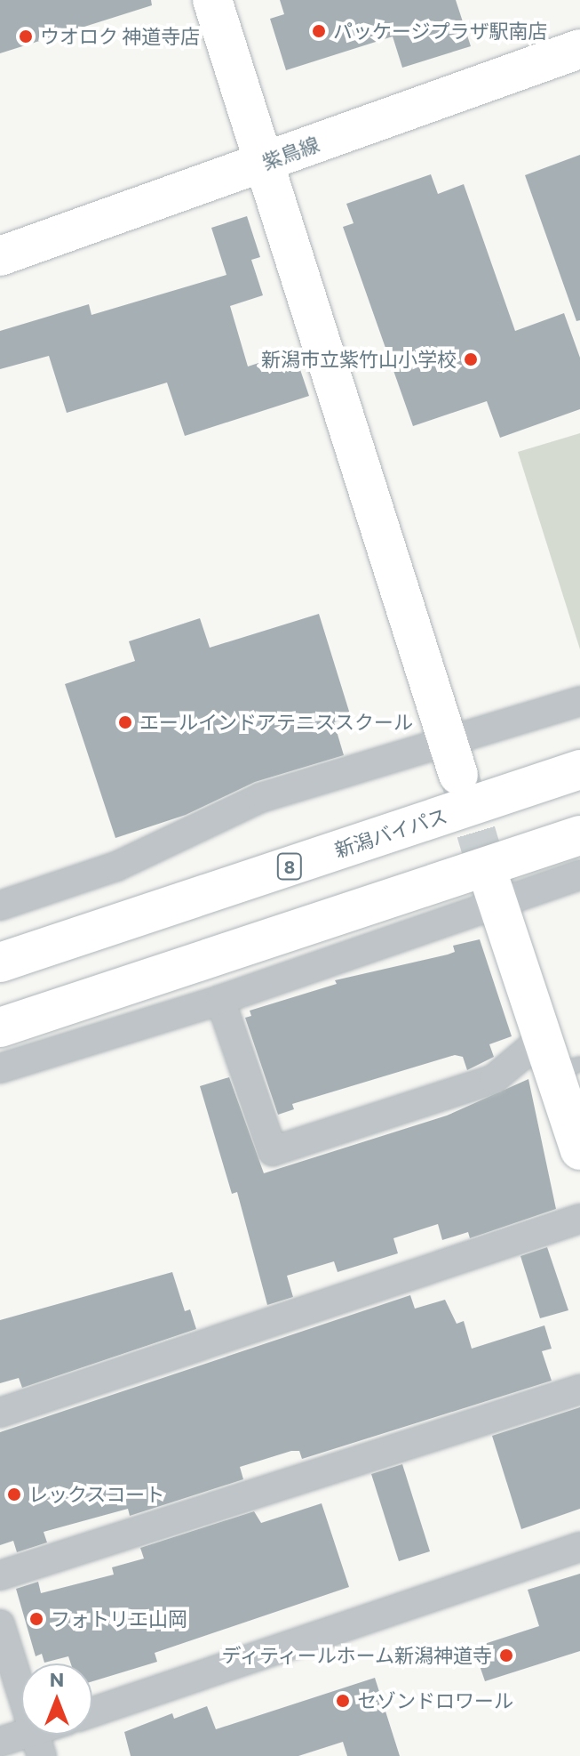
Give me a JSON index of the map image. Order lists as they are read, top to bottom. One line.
{"streets":{"main road":["紫鳥線","新潟バイパス","8"]},"places":["パッケージプラザ駅南店","ウオロク 神道寺店","新潟市立紫竹山小学校","エールインドアテニススクール","レックスコート","フォトリエ山岡","ディティールホーム新潟神道寺","セゾンドロワール"],"north":"top"}
